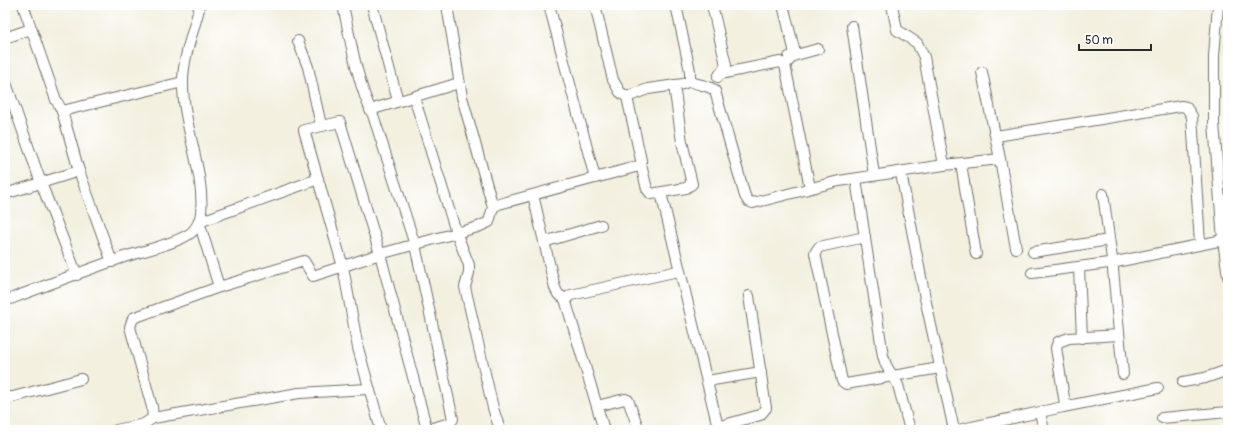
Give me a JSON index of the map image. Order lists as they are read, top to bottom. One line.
{"scale_bar":"50 m"}
